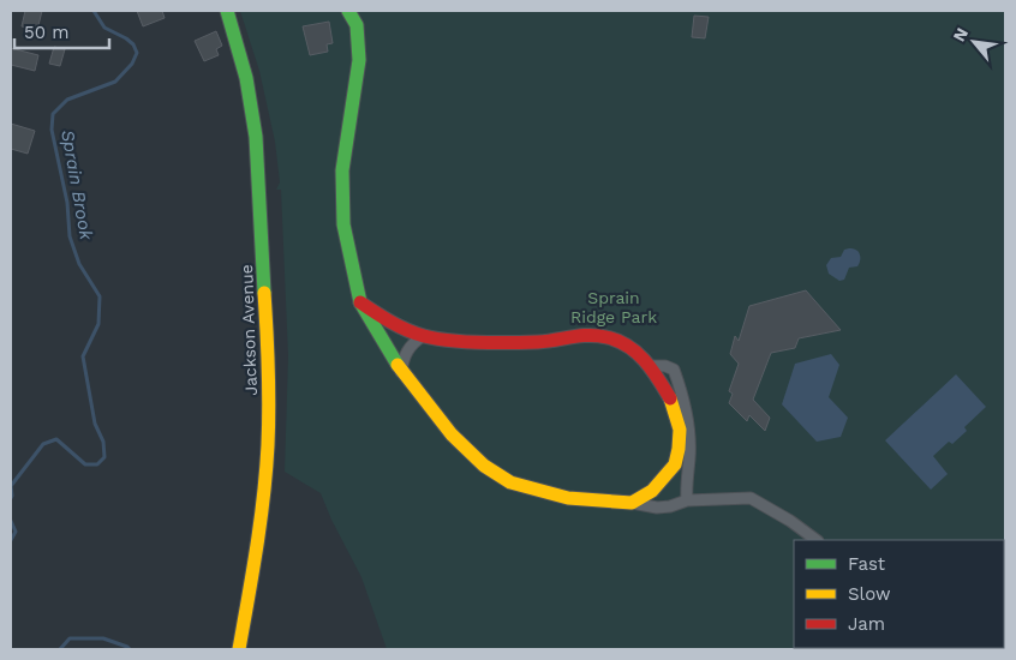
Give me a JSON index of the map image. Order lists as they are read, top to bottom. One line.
{"streets":{"street":["Jackson Avenue"]},"water":["Sprain Brook"],"parks":["Sprain Ridge Park"],"legend":["Fast","Slow","Jam"],"scale_bar":"50 m","north":"top left"}
